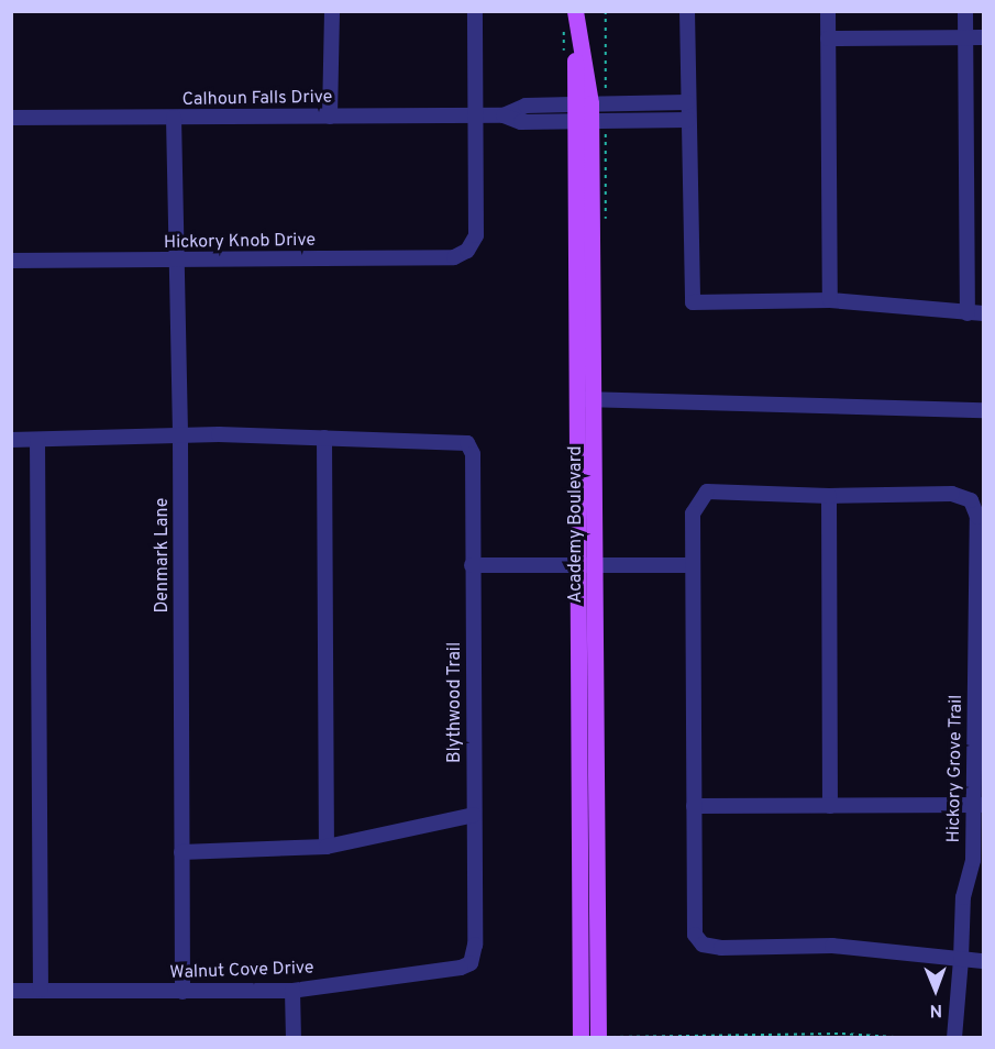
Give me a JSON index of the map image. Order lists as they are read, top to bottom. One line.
{"streets":{"main road":["Academy Boulevard"],"street":["Calhoun Falls Drive","Hickory Knob Drive","Denmark Lane","Blythwood Trail","Hickory Grove Trail","Walnut Cove Drive"]},"crossings":[["Calhoun Falls Drive","Hickory Knob Drive"],["Calhoun Falls Drive","Academy Boulevard"],["Calhoun Falls Drive","Denmark Lane"],["Hickory Knob Drive","Denmark Lane"],["Denmark Lane","Walnut Cove Drive"],["Blythwood Trail","Walnut Cove Drive"]],"north":"bottom"}
